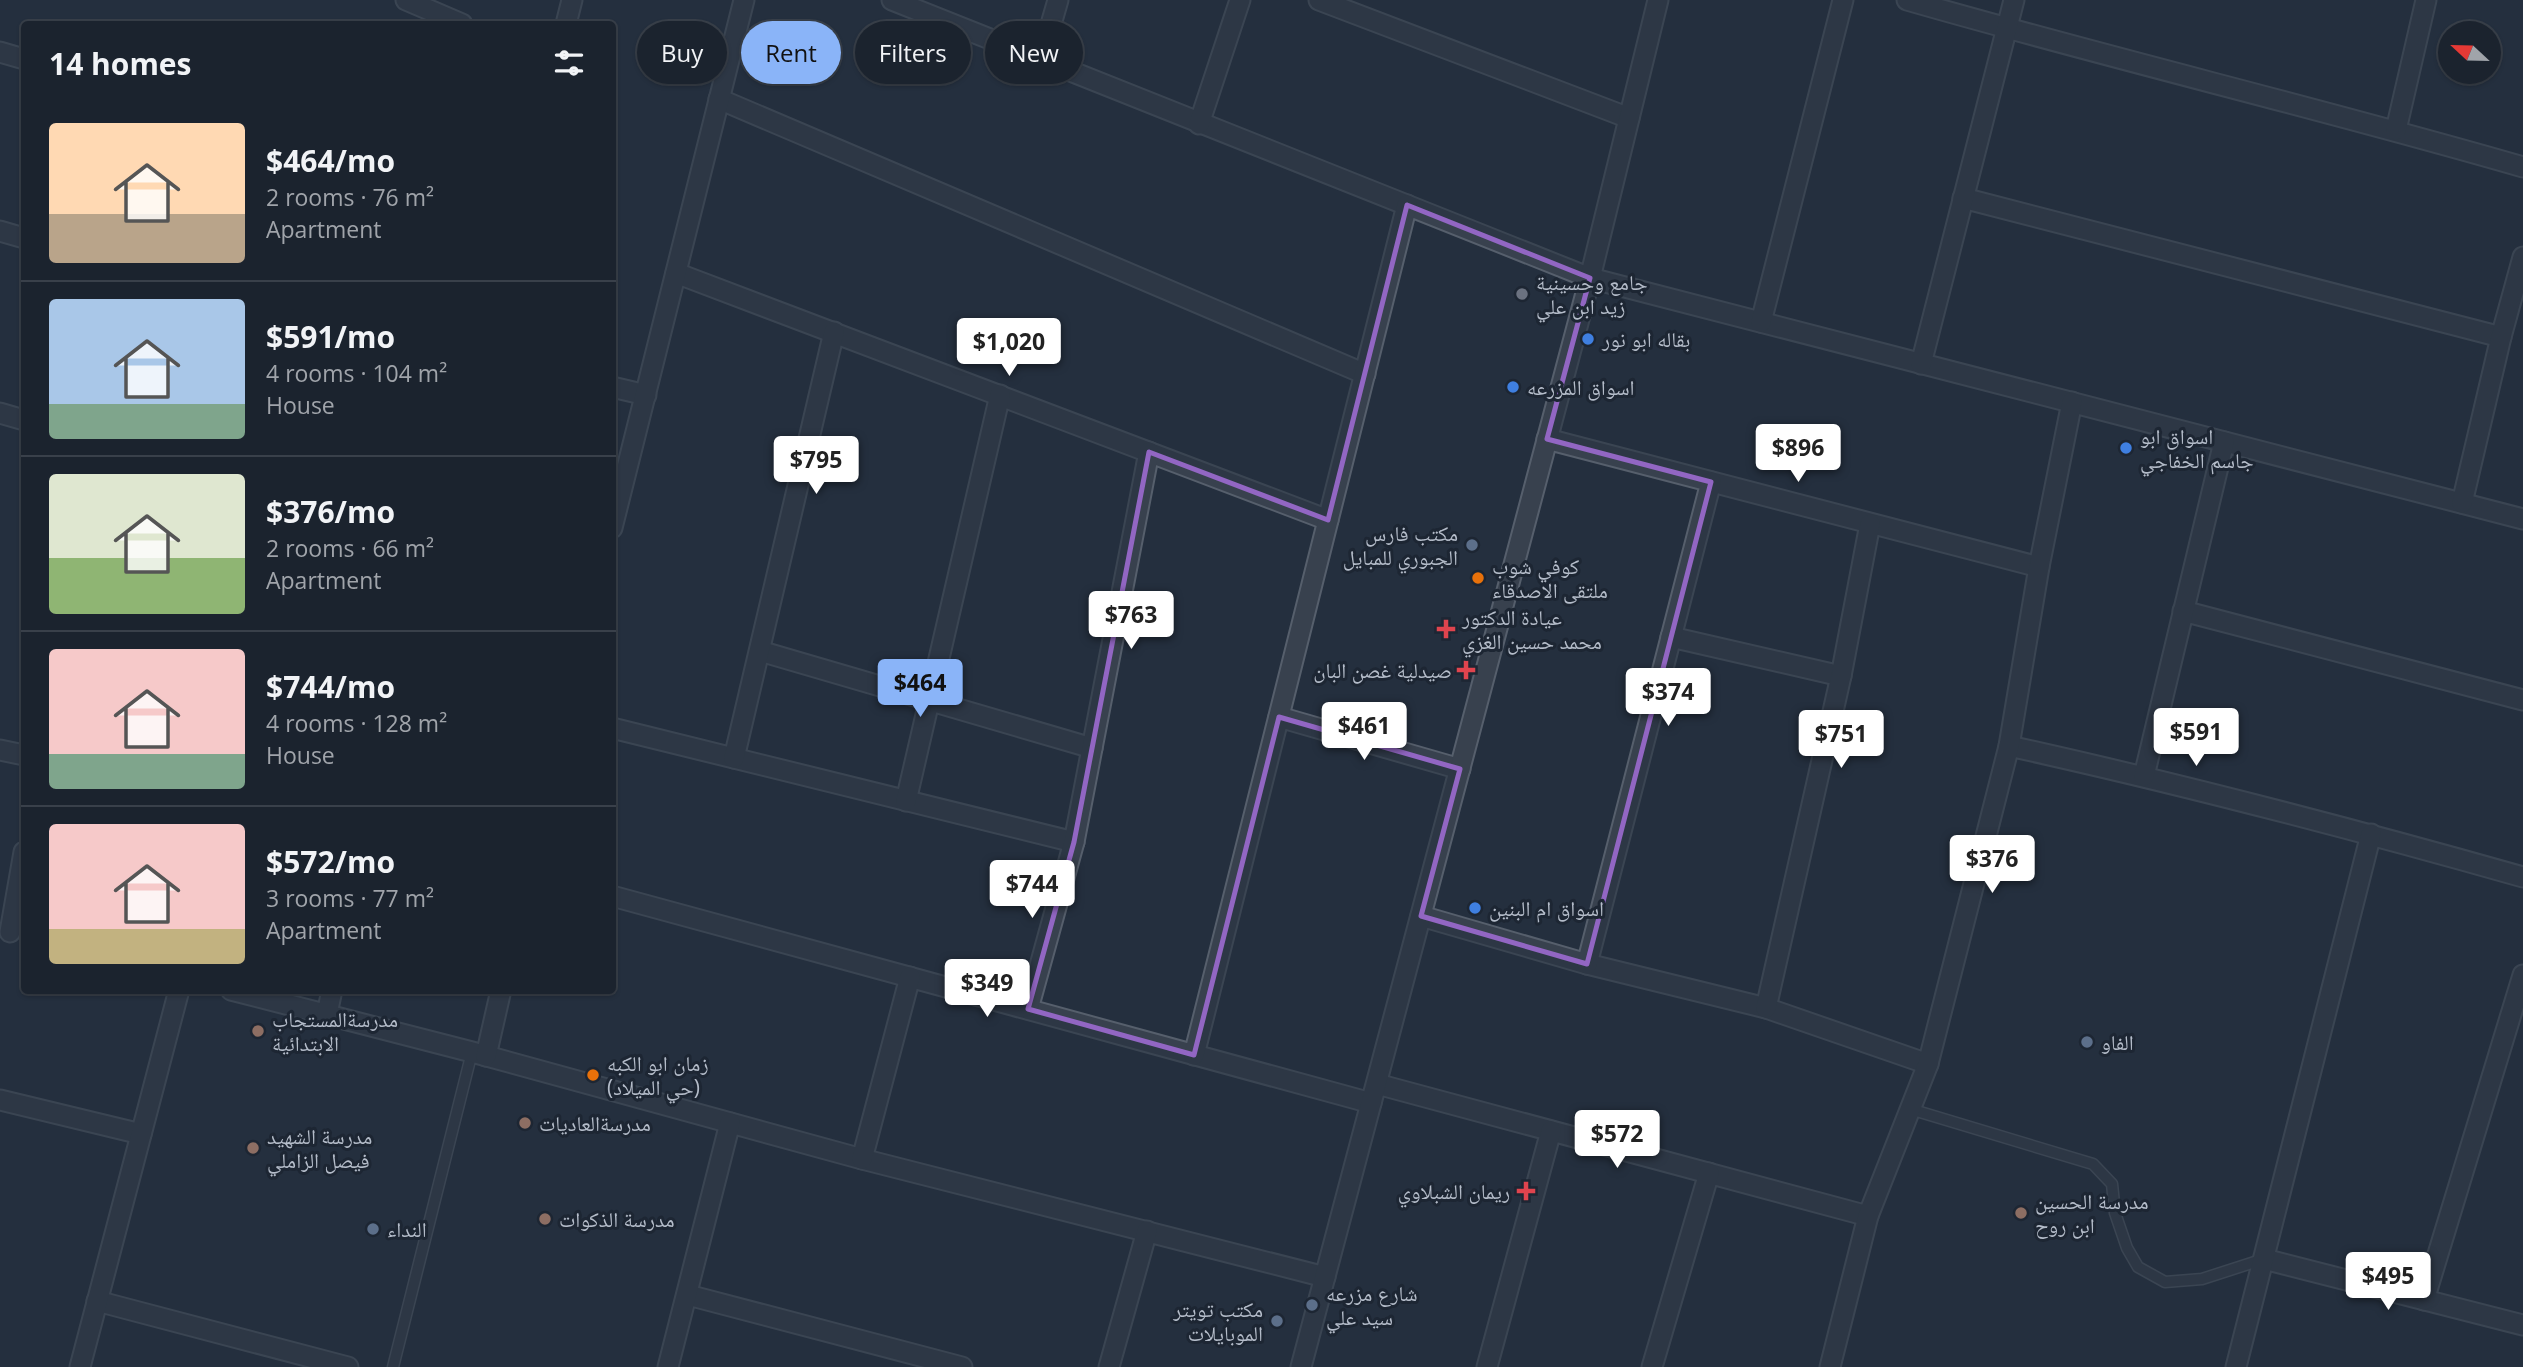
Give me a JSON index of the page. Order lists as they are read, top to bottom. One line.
{"places":{"other":["جامع وحسينية زيد ابن علي","بقاله ابو نور","اسواق المزرعه","اسواق ابو جاسم الخفاجي","مكتب فارس الجبوري للمبايل","كوفي شوب ملتقى الاصدقاء","اسواق ام البنين","مدرسةالمستجاب الابتدائية","الفاو","زمان ابو الكبه (حي الميلاد)","مدرسةالعاديات","مدرسة الشهيد فيصل الزاملي","مدرسة الحسين ابن روح","مدرسة الذكوات","النداء","شارع مزرعه سيد علي","مكتب تويتر الموبايلات"],"health":["عيادة الدكتور محمد حسين الغزي","صيدلية غصن البان","ريمان الشبلاوي"]},"north":"left","page":{"chip":["Buy","Rent","Filters","New"],"heading":"14 homes","list":[{"name":"$464/mo","note":"2 rooms · 76 m² · Apartment"},{"name":"$591/mo","note":"4 rooms · 104 m² · House"},{"name":"$376/mo","note":"2 rooms · 66 m² · Apartment"},{"name":"$744/mo","note":"4 rooms · 128 m² · House"},{"name":"$572/mo","note":"3 rooms · 77 m² · Apartment"}],"price":["$1,020","$896","$795","$763","$464","$374","$461","$591","$751","$376","$744","$349","$572","$495"]}}
